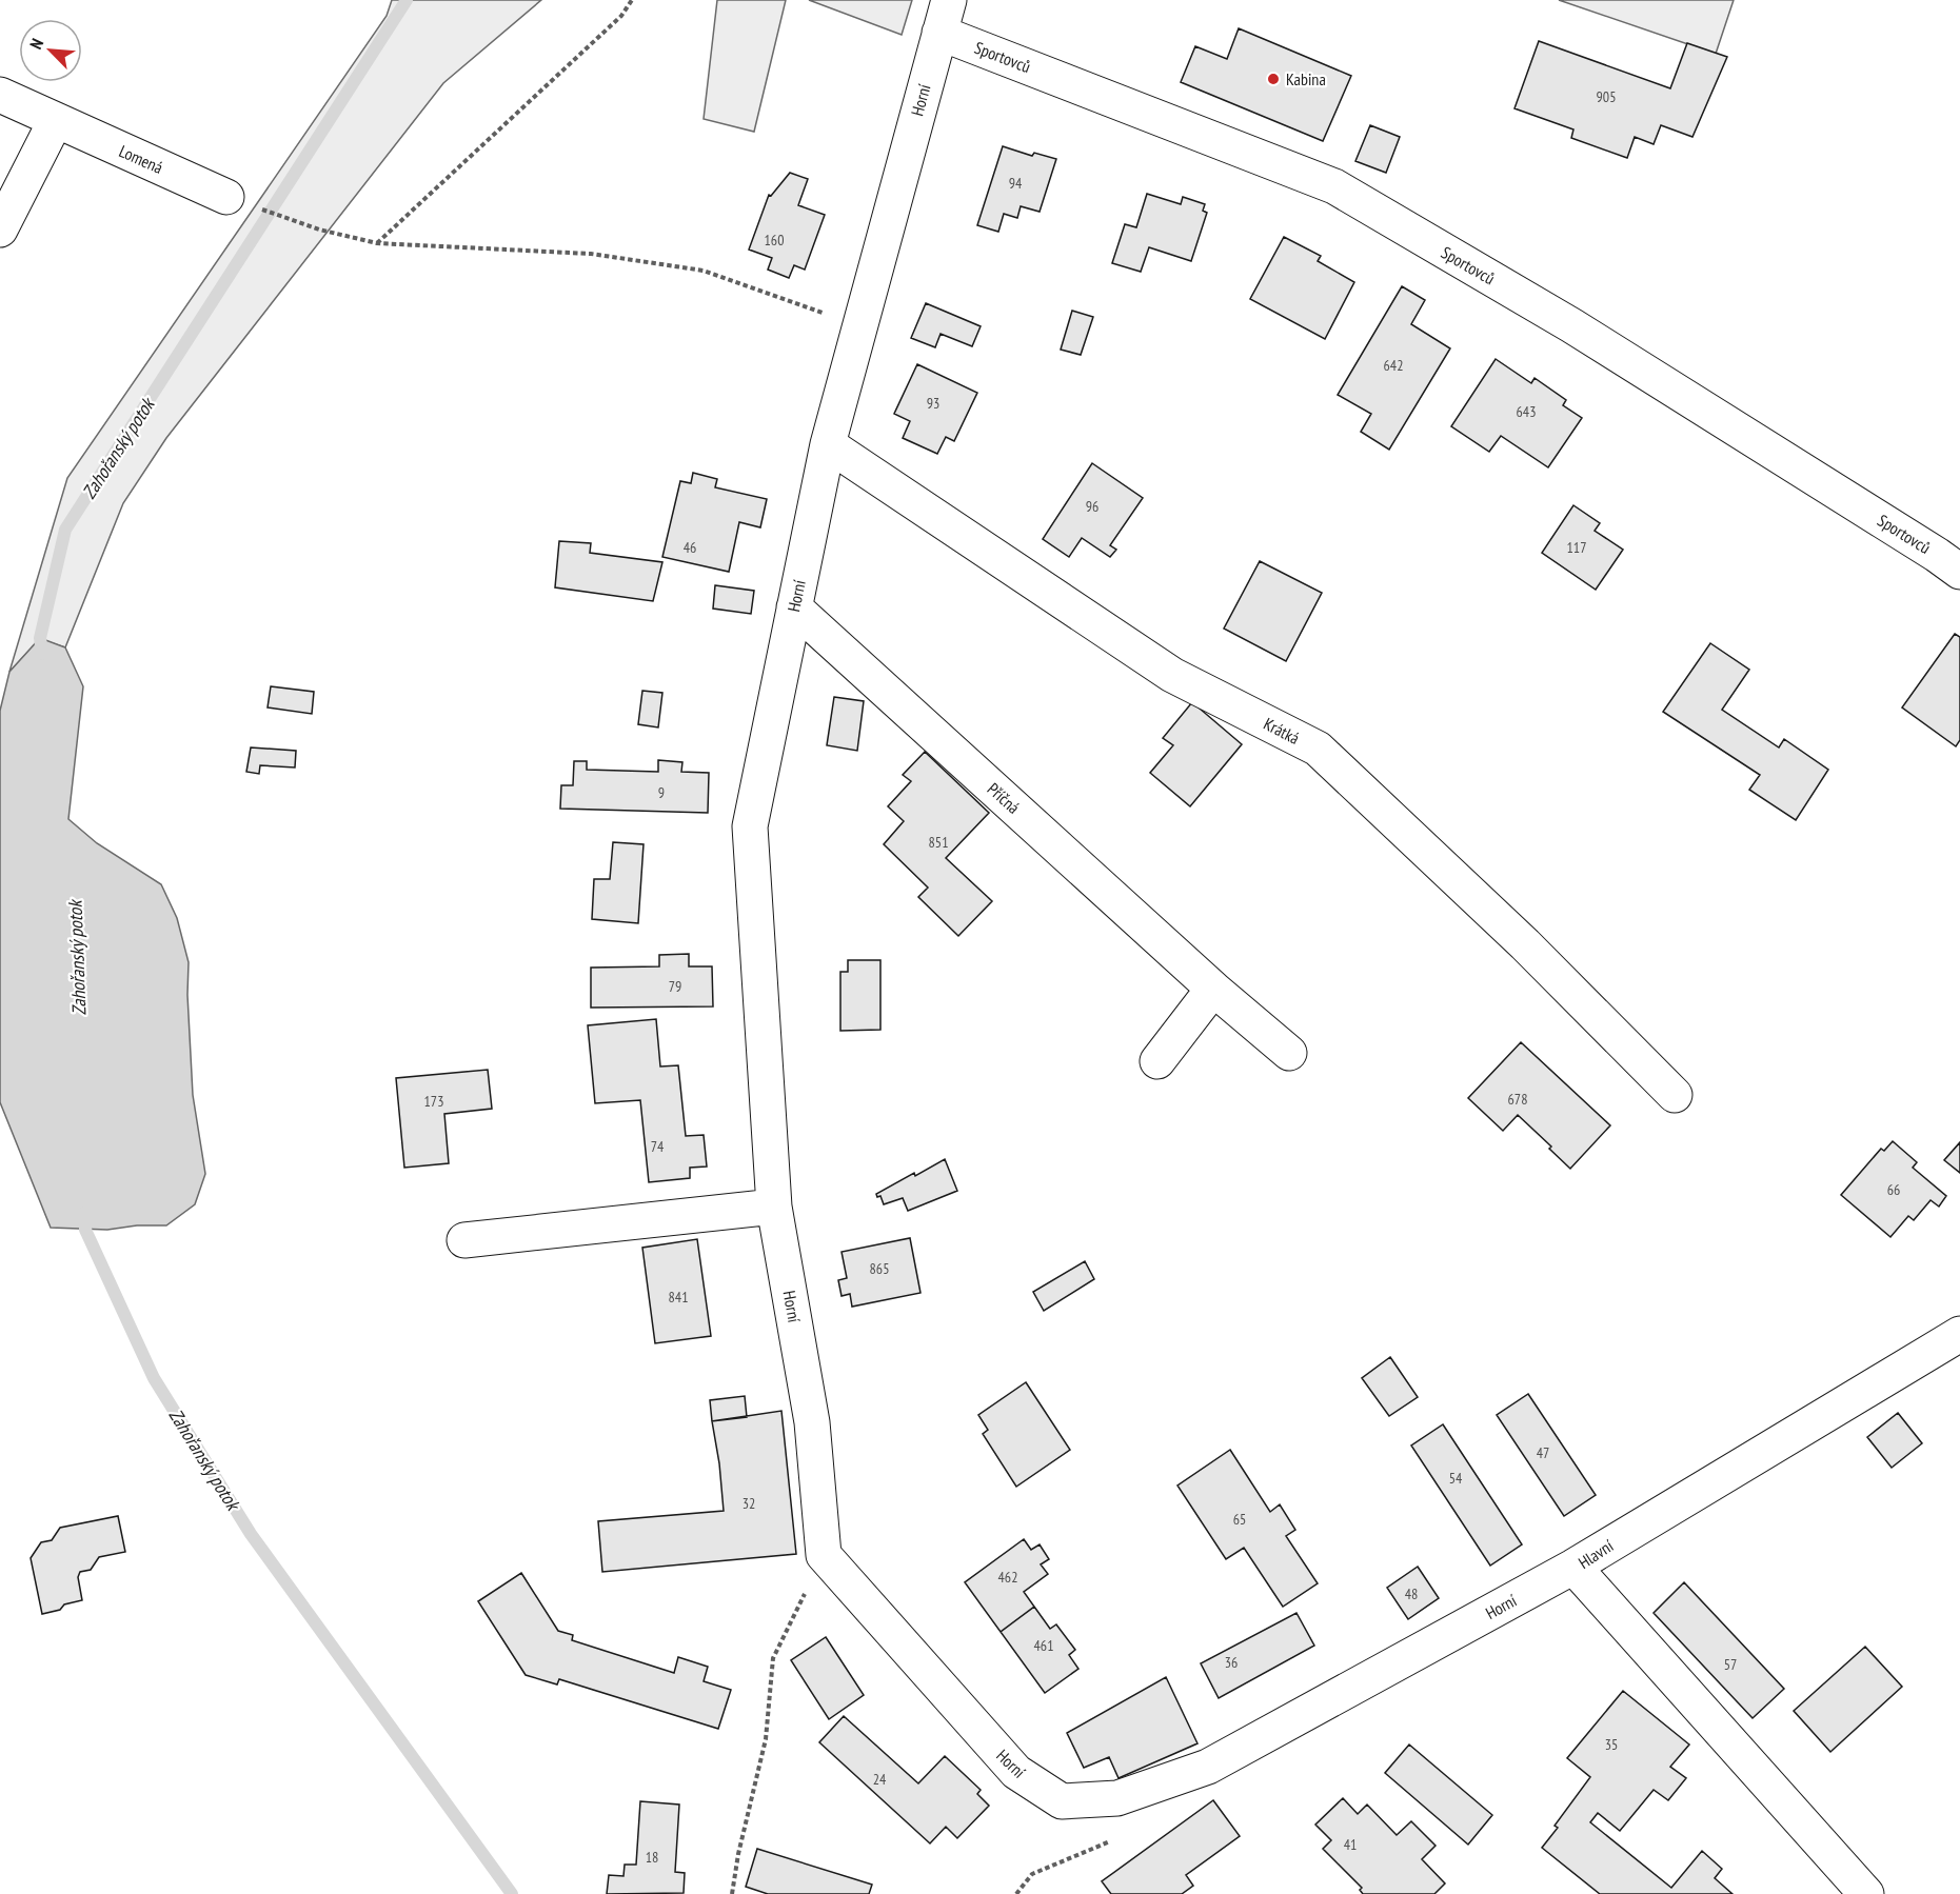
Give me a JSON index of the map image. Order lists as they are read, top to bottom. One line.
{"streets":{"street":["Sportovců","Horní","Lomená","Krátká","Příčná","Hlavní"]},"crossings":[["Sportovců","Horní"],["Horní","Krátká"],["Horní","Příčná"],["Horní","Hlavní"]],"water":["Zahořanský potok"],"places":["Kabina"],"house_numbers":["905","94","160","642","93","643","96","46","117","9","851","79","678","173","74","66","865","841","47","54","32","65","462","48","461","36","57","35","24","41","18"],"north":"top left"}
